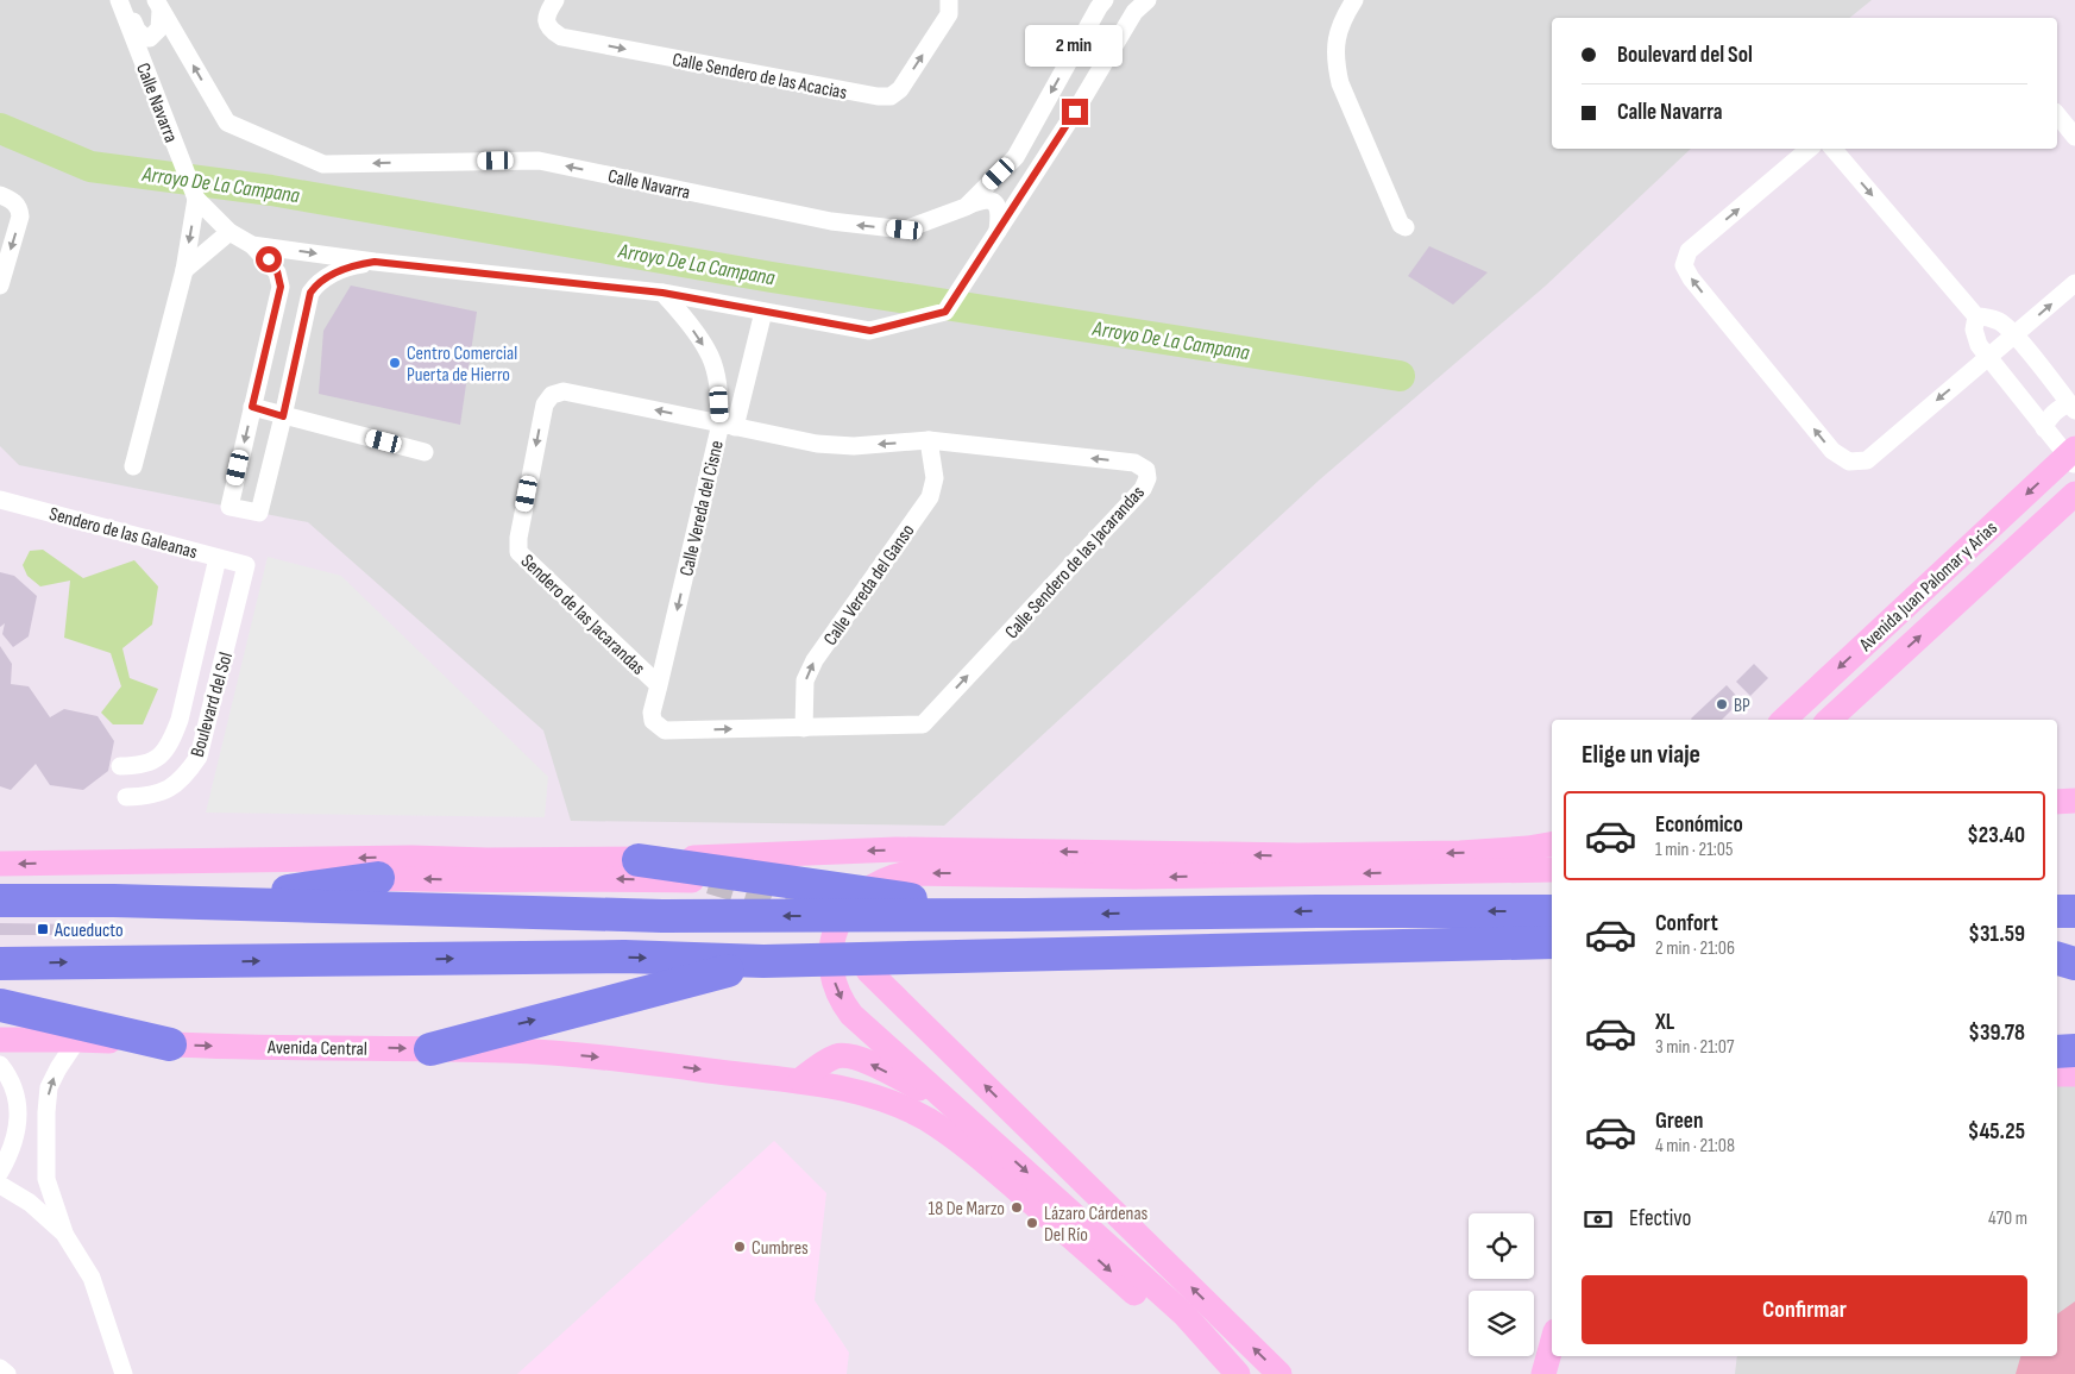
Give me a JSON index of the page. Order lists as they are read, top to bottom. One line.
{"streets":{"main road":["Avenida Juan Palomar y Arias","Avenida Central"],"street":["Calle Sendero de las Acacias","Calle Navarra","Calle Vereda del Cisne","Sendero de las Galeanas","Calle Sendero de las Jacarandas","Calle Vereda del Ganso","Sendero de las Jacarandas","Boulevard del Sol"]},"crossings":[["Calle Navarra","Calle Vereda del Cisne"],["Calle Vereda del Cisne","Calle Sendero de las Jacarandas"],["Calle Vereda del Cisne","Sendero de las Jacarandas"],["Sendero de las Galeanas","Boulevard del Sol"],["Calle Sendero de las Jacarandas","Calle Vereda del Ganso"],["Calle Sendero de las Jacarandas","Sendero de las Jacarandas"]],"one_way":["Calle Vereda del Cisne","Calle Vereda del Ganso"],"water":["Arroyo De La Campana"],"places":{"other":["Centro Comercial Puerta de Hierro","BP","18 De Marzo","Lázaro Cárdenas Del Río","Cumbres"],"transit":["Acueducto"]},"page":{"banner":["Boulevard del Sol","Calle Navarra"],"bubble":"2 min","heading":"Elige un viaje","list":[{"name":"Económico","note":"1 min · 21:05","value":"$23.40"},{"name":"Confort","note":"2 min · 21:06","value":"$31.59"},{"name":"XL","note":"3 min · 21:07","value":"$39.78"},{"name":"Green","note":"4 min · 21:08","value":"$45.25"}],"pay":["Efectivo","470 m"],"buttons":"Confirmar"}}
